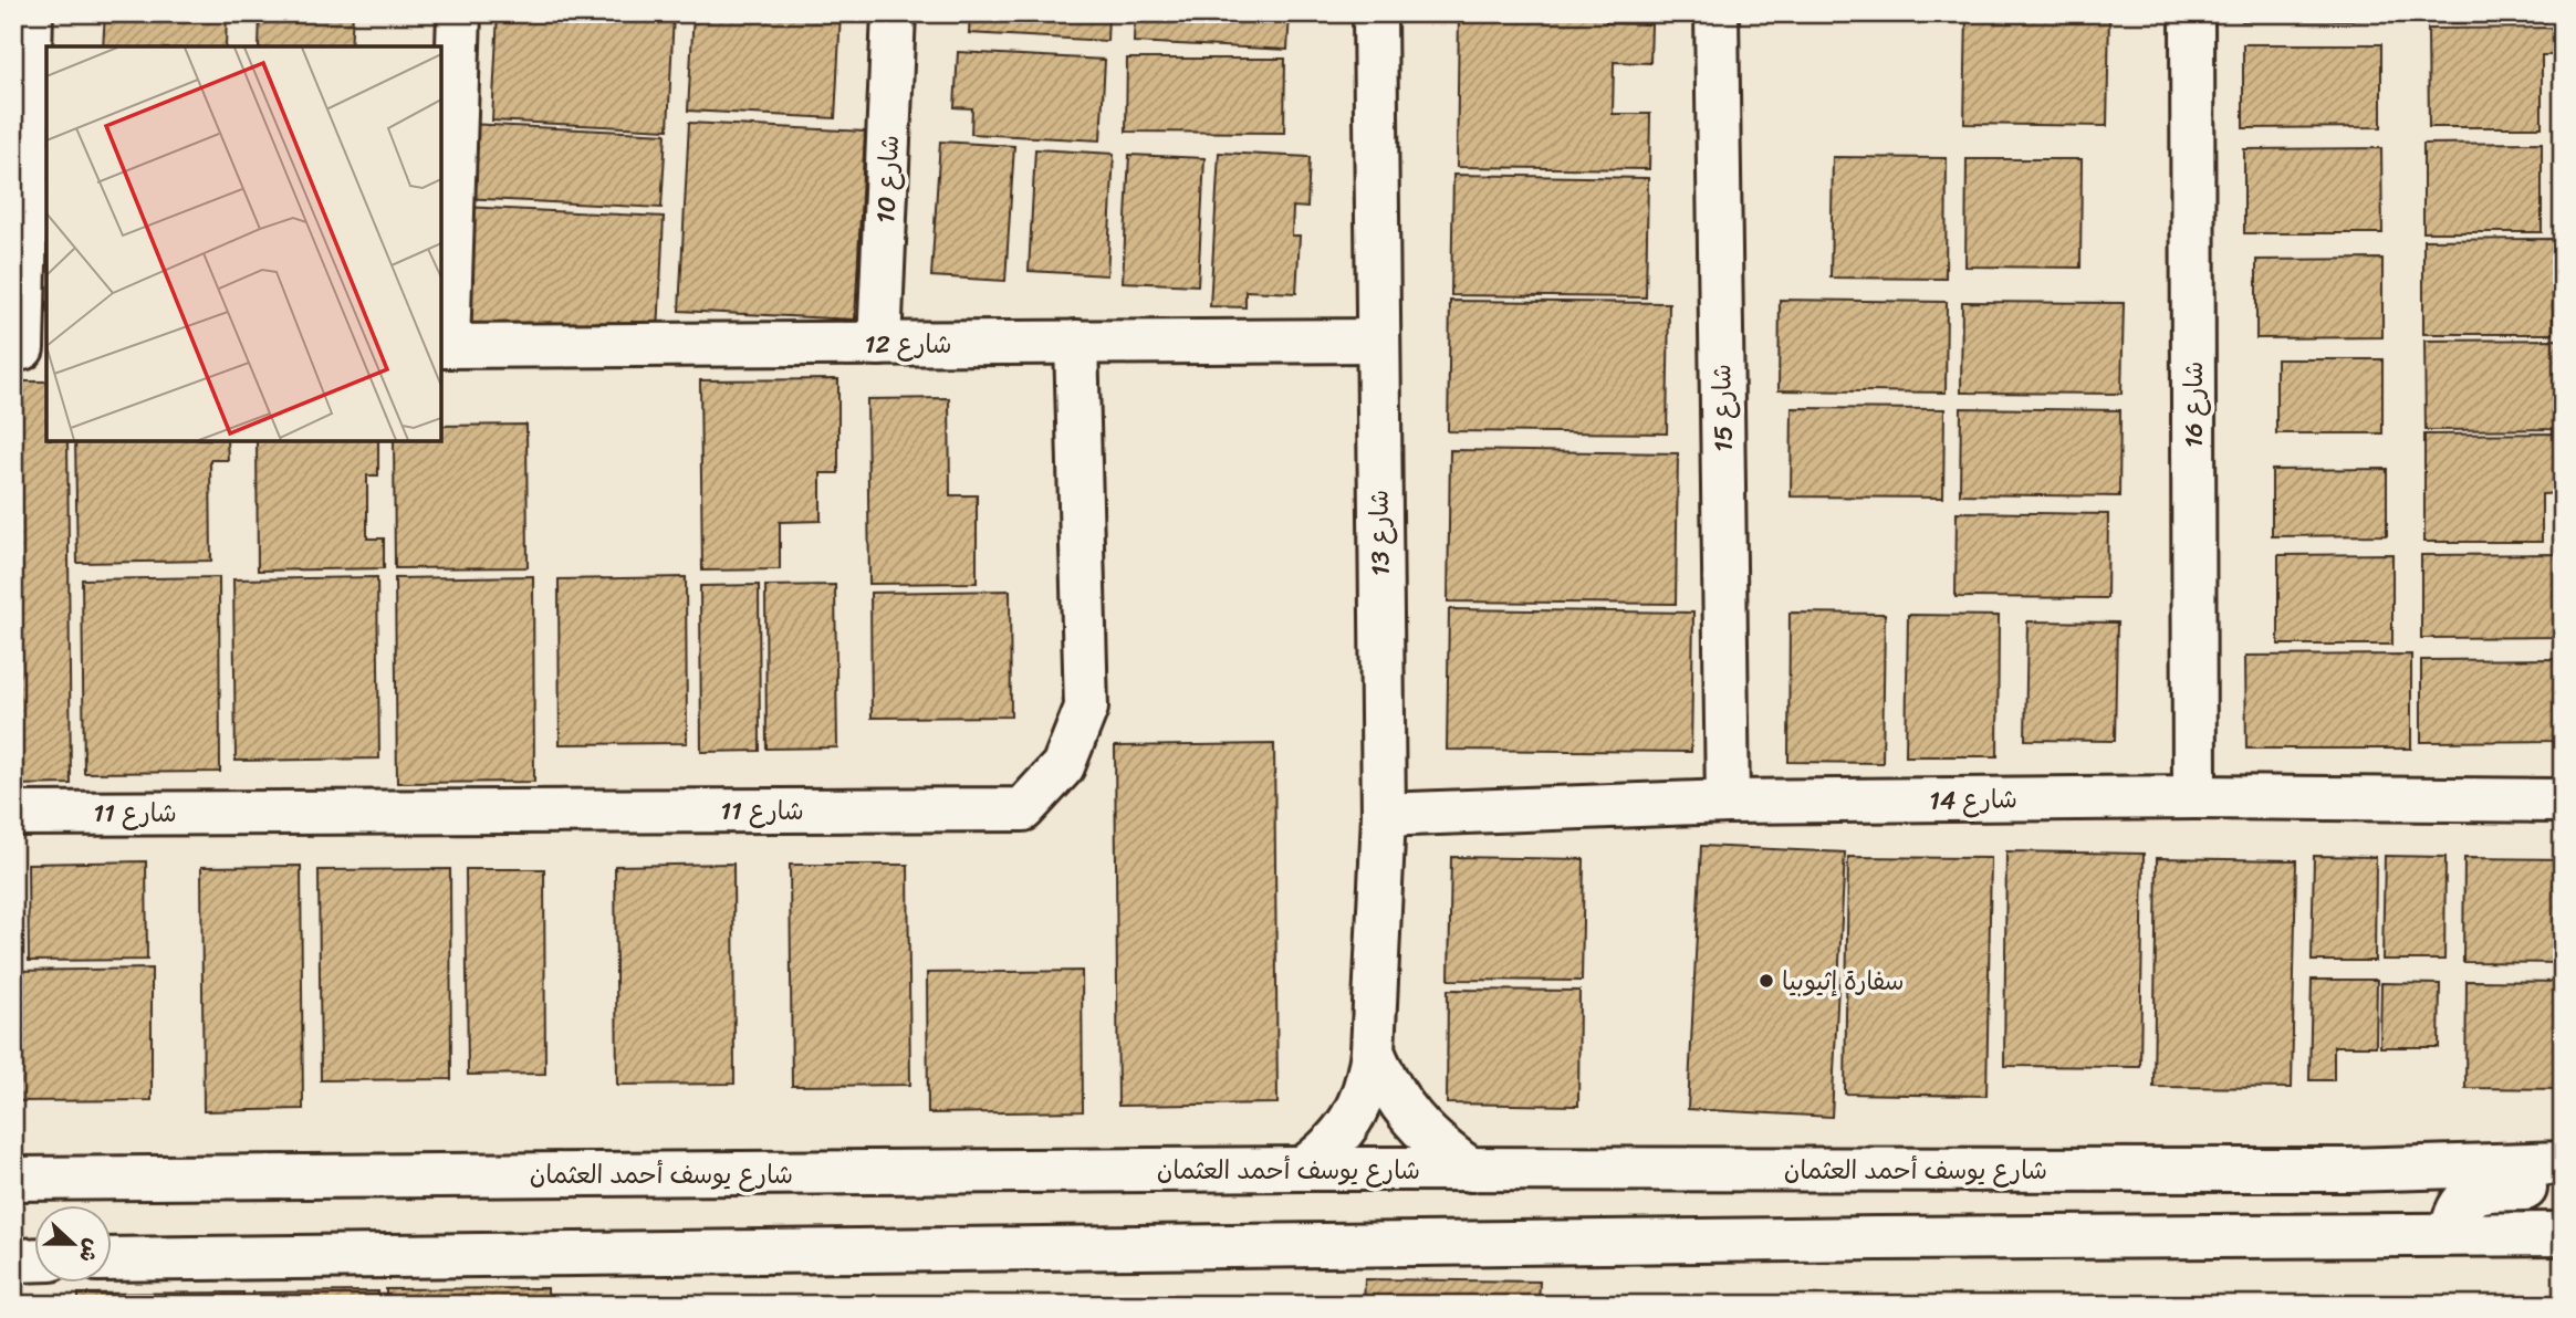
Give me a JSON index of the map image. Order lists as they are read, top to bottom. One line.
{"streets":{"street":["شارع 10","شارع 12","شارع 16","شارع 15","شارع 13","شارع 14","شارع 11","شارع يوسف أحمد العثمان"]},"crossings":[["شارع 10","شارع 12"],["شارع 12","شارع 13"],["شارع 12","شارع 11"],["شارع 16","شارع 14"],["شارع 15","شارع 14"],["شارع 13","شارع 14"],["شارع 13","شارع يوسف أحمد العثمان"]],"places":["سفارة إثيوبيا"],"north":"right"}
